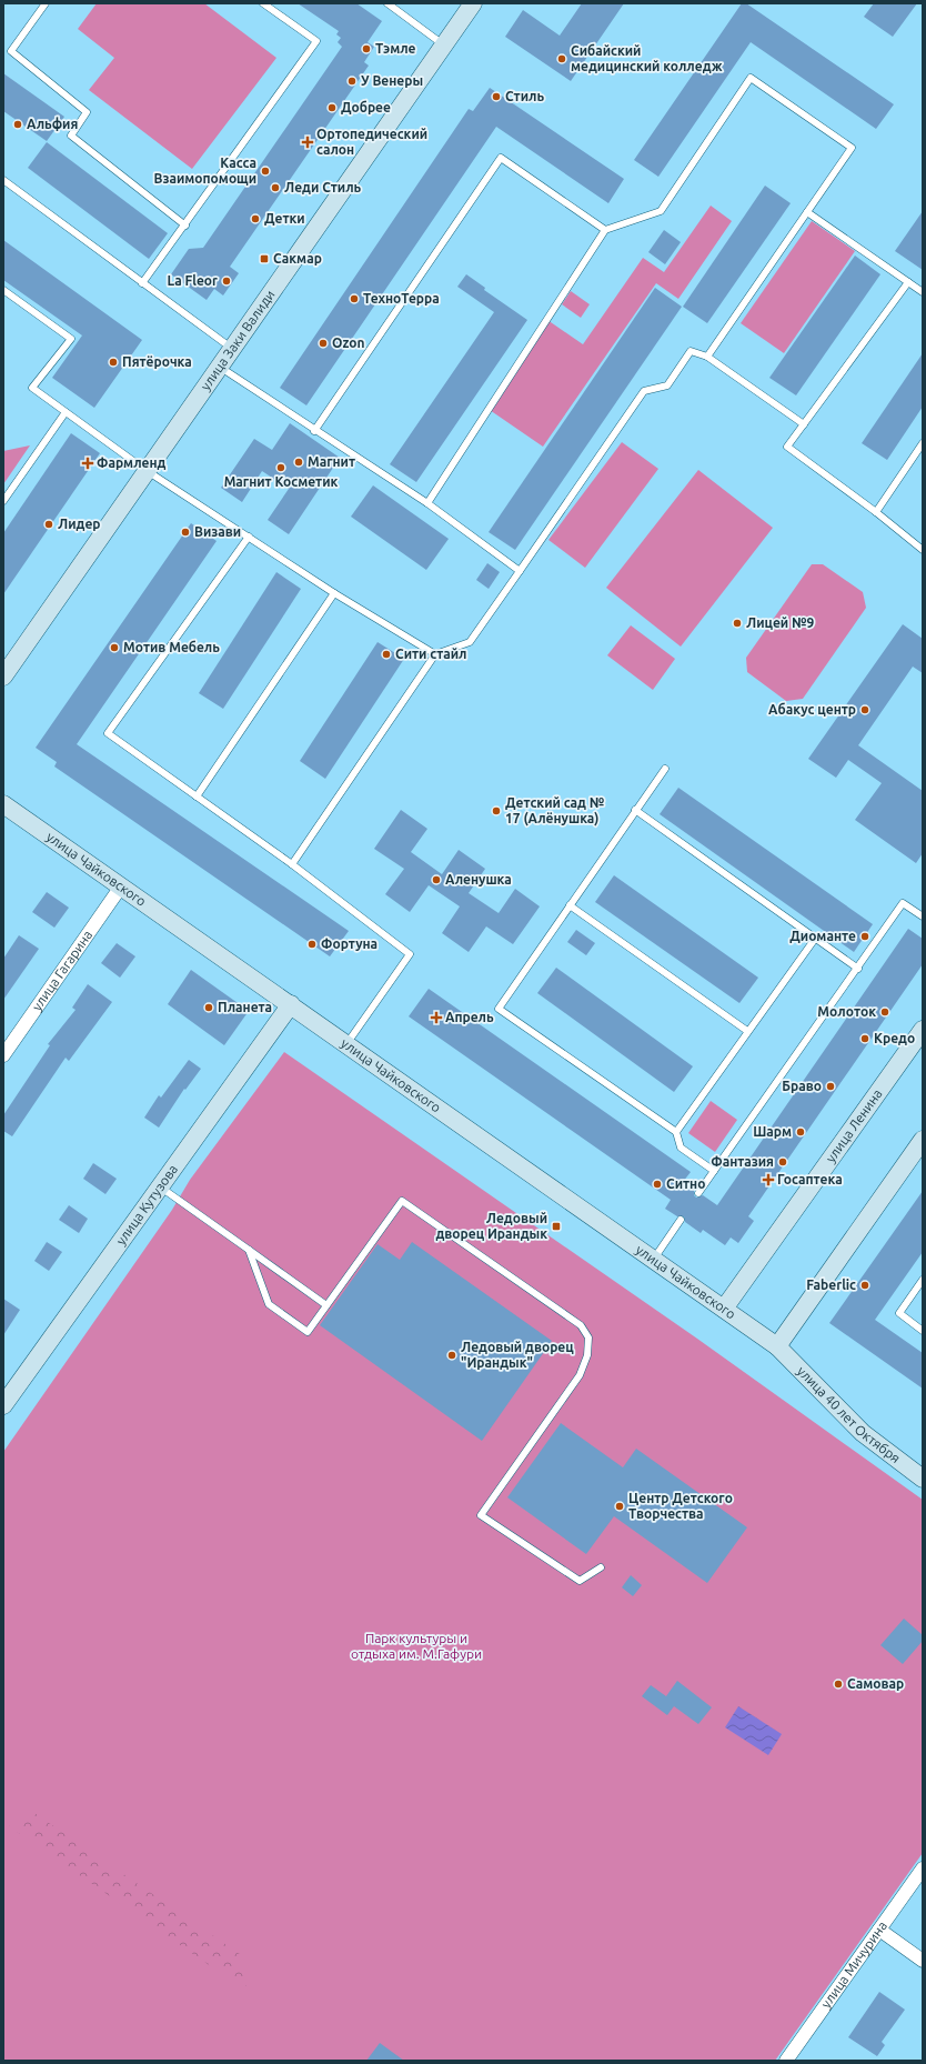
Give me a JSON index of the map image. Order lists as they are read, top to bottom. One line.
{"streets":{"main road":["улица Заки Валиди","улица Чайковского","улица Ленина","улица Кутузова","улица 40 лет Октября"],"street":["улица Гагарина","улица Мичурина"]},"crossings":[["улица Чайковского","улица Гагарина"],["улица Чайковского","улица Ленина"],["улица Чайковского","улица Кутузова"],["улица Чайковского","улица 40 лет Октября"]],"parks":["Парк культуры и отдыха им. М.Гафури"],"places":{"other":["Тэмле","Сибайский медицинский колледж","У Венеры","Стиль","Добрее","Альфия","Касса Взаимопомощи","Леди Стиль","Детки","La Fleor","ТехноТерра","Ozon","Пятёрочка","Магнит","Магнит Косметик","Лидер","Визави","Лицей №9","Мотив Мебель","Сити стайл","Абакус центр","Детский сад № 17 (Алёнушка)","Аленушка","Диоманте","Фортуна","Планета","Молоток","Кредо","Браво","Шарм","Фантазия","Ситно","Faberlic","Ледовый дворец \"Ирандык\"","Центр Детского Творчества","Самовар"],"health":["Ортопедический салон","Фармленд","Апрель","Госаптека"],"transit":["Сакмар","Ледовый дворец Ирандык"]}}
